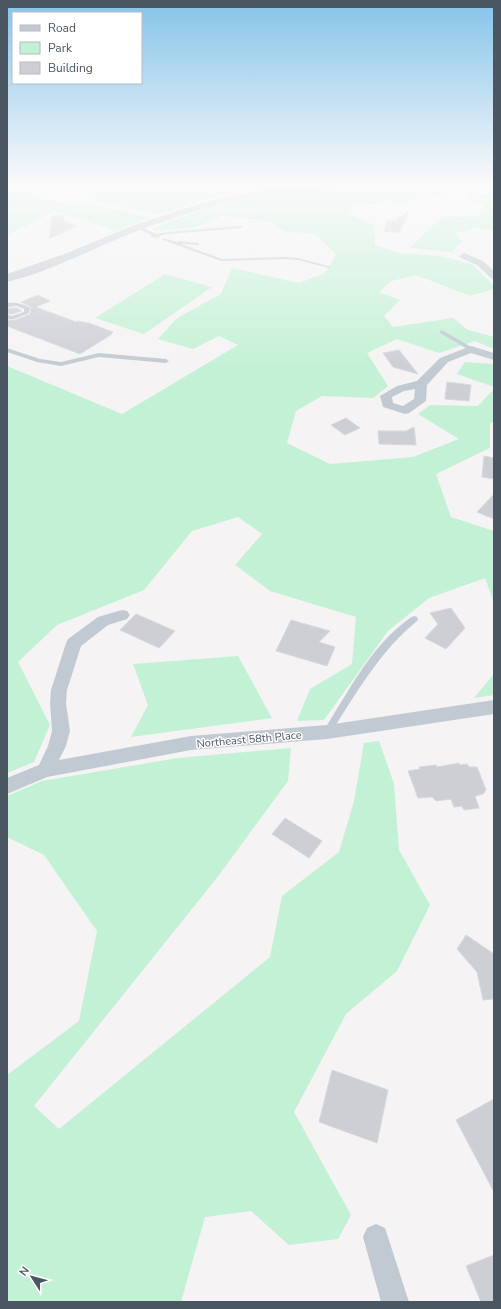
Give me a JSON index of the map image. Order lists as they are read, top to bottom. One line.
{"streets":{"street":["Northeast 58th Place"]},"legend":["Road","Park","Building"],"north":"top left"}
